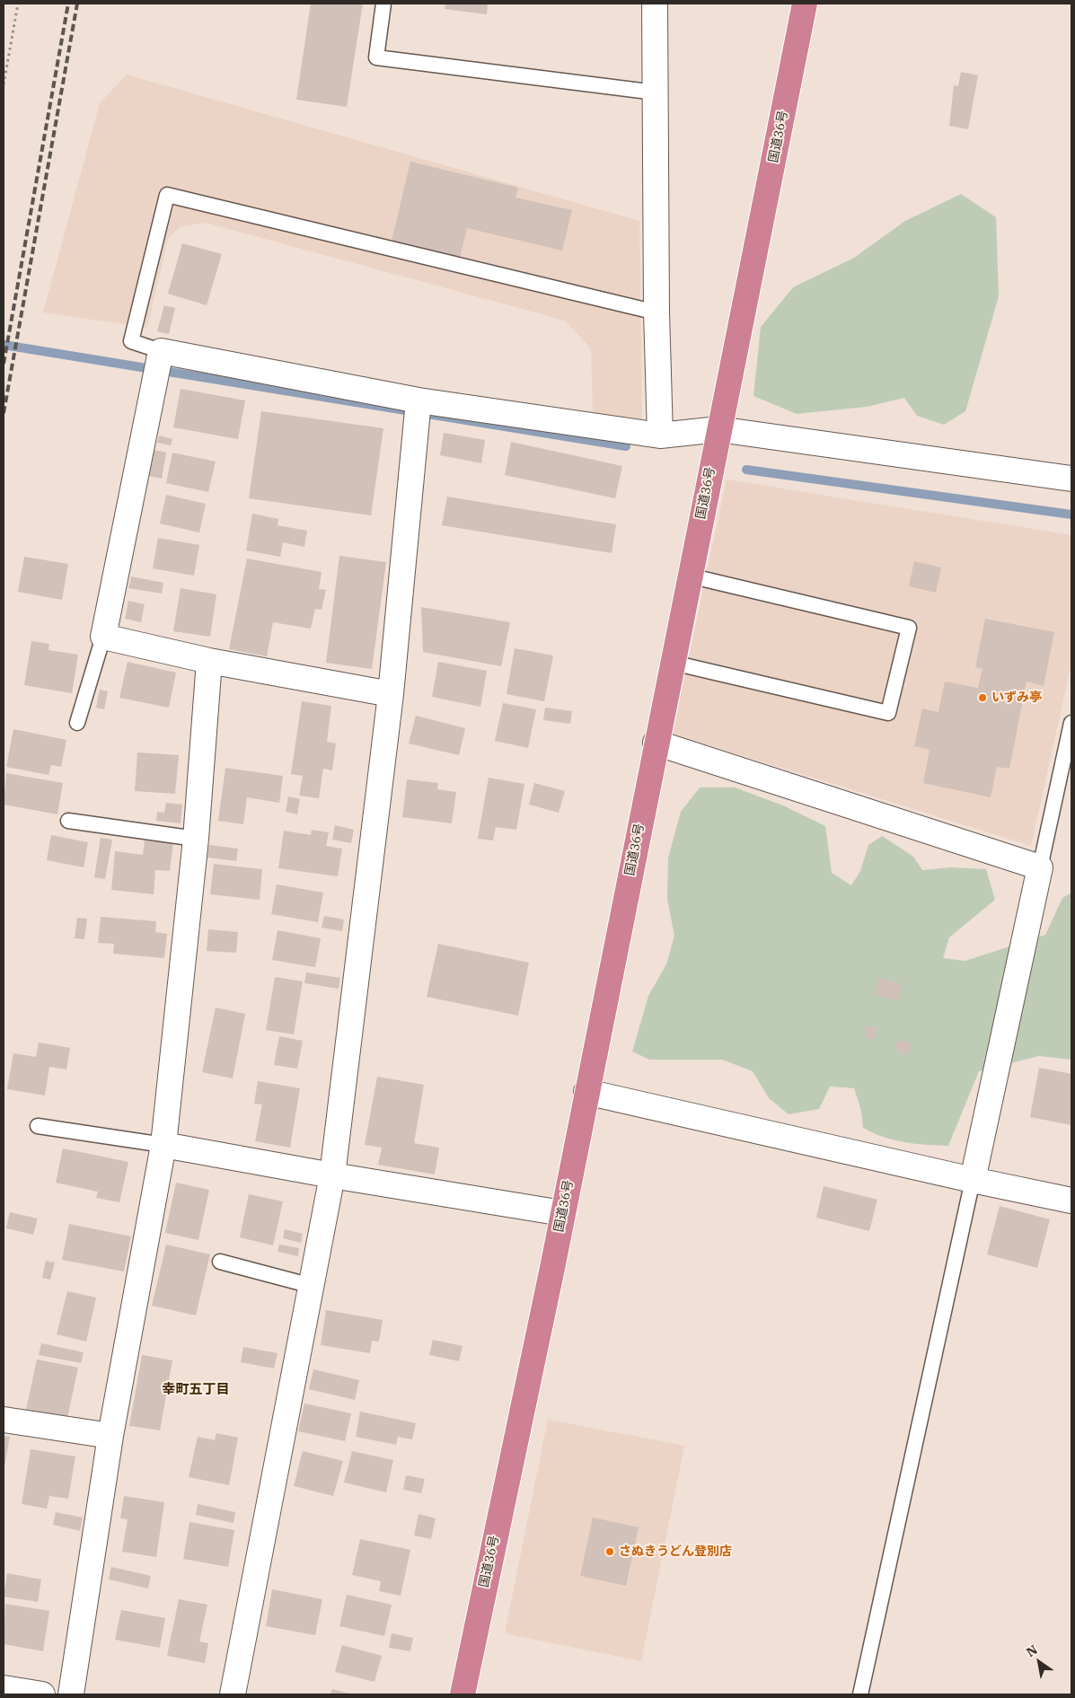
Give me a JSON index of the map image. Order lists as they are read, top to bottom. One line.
{"streets":{"highway":["国道36号"]},"districts":["幸町五丁目"],"places":["いずみ亭","さぬきうどん登別店"],"north":"top left"}
